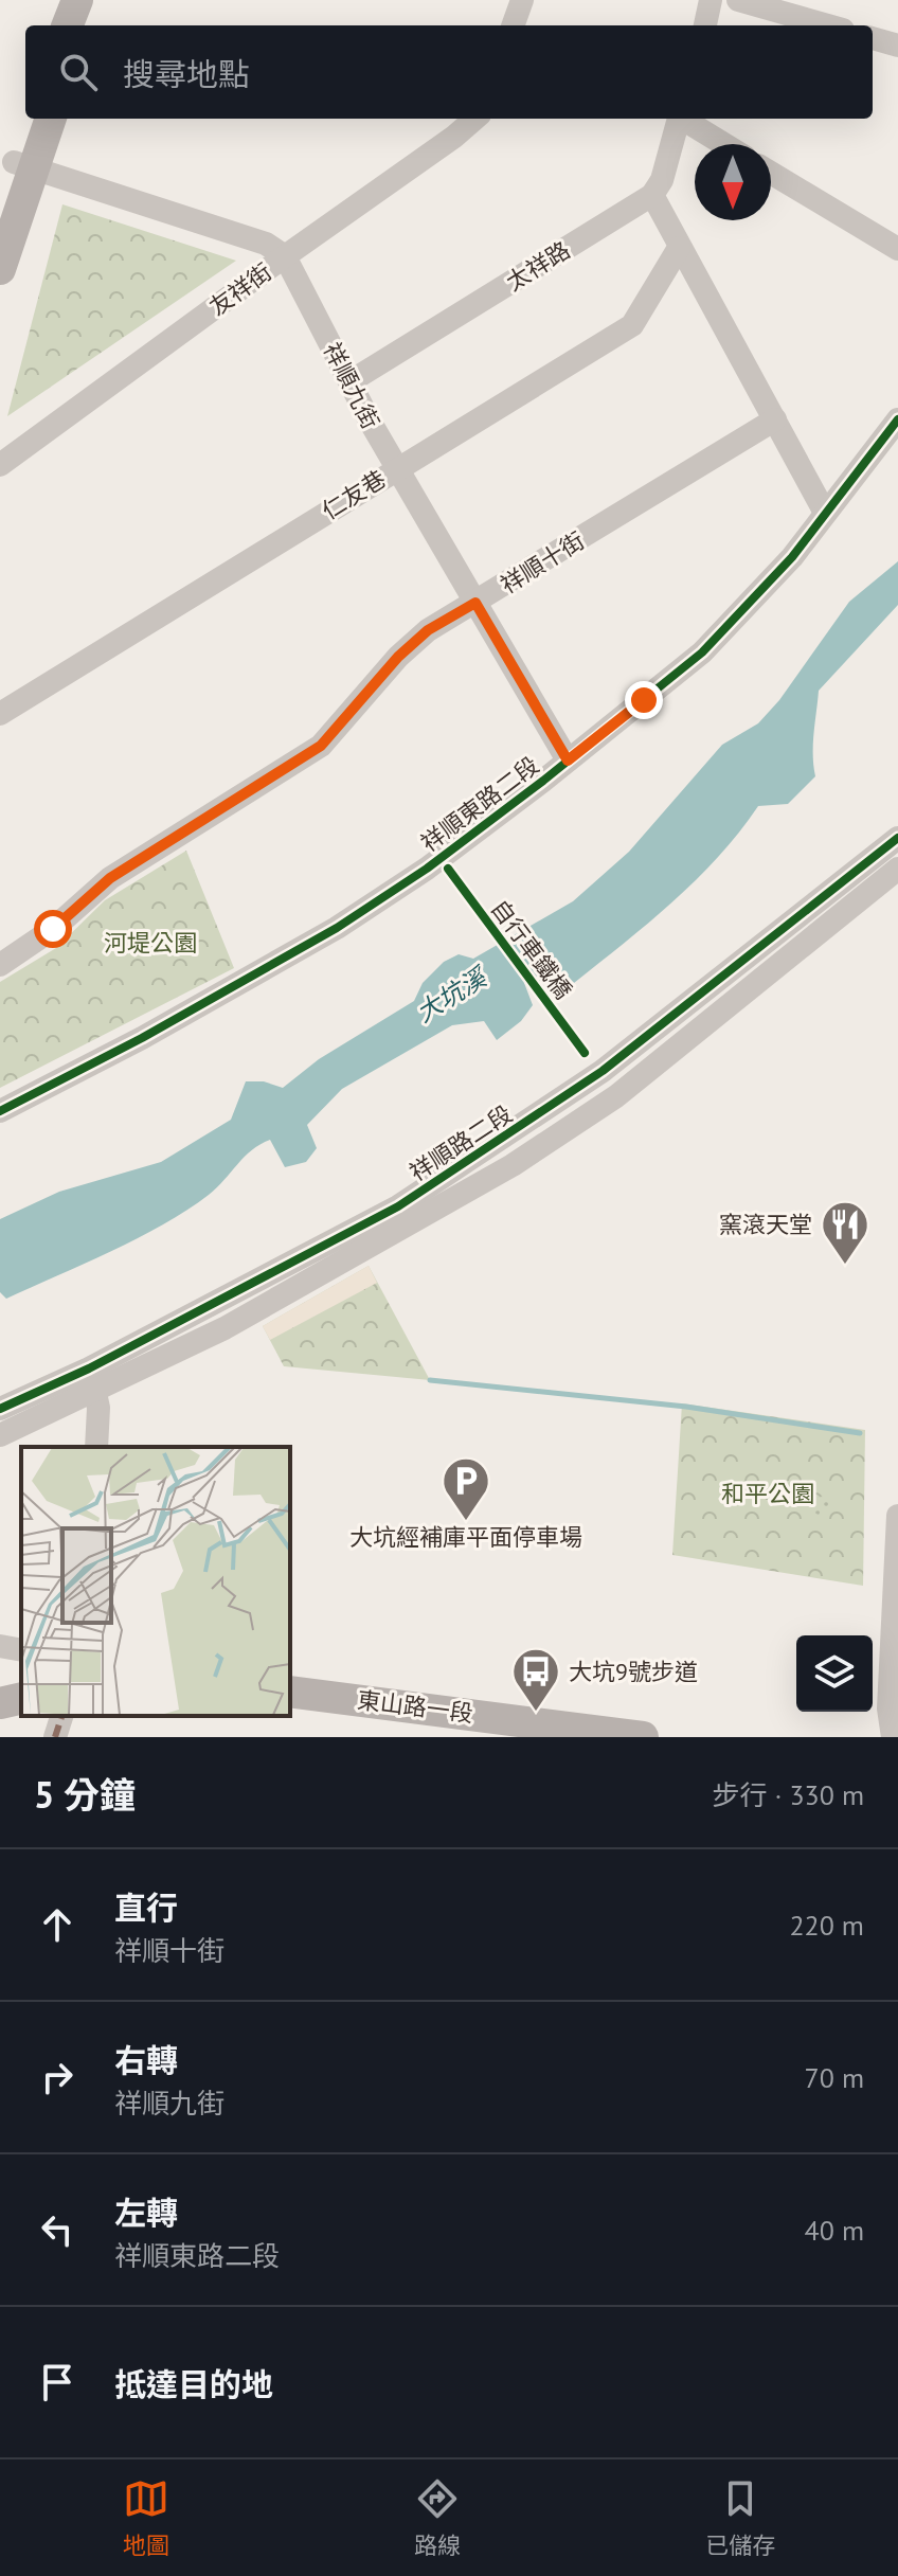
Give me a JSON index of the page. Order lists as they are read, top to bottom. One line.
{"streets":{"main road":["東山路一段"],"street":["太祥路","友祥街","祥順九街","仁友巷","祥順十街","祥順東路二段","祥順路二段"],"cycle path":["自行車鐵橋"]},"crossings":[["太祥路","祥順九街"],["友祥街","祥順九街"],["祥順九街","仁友巷"],["祥順九街","祥順十街"],["祥順九街","祥順東路二段"]],"water":["大坑溪"],"parks":["河堤公園","和平公園"],"places":{"restaurant":["窯滾天堂"],"parking":["大坑經補庫平面停車場"],"bus stop":["大坑9號步道"]},"north":"bottom","page":{"search":"搜尋地點","heading":["5 分鐘","步行 · 330 m"],"list":[["直行","祥順十街","220 m"],["右轉","祥順九街","70 m"],["左轉","祥順東路二段","40 m"],"抵達目的地"],"nav":["地圖","路線","已儲存"]}}
